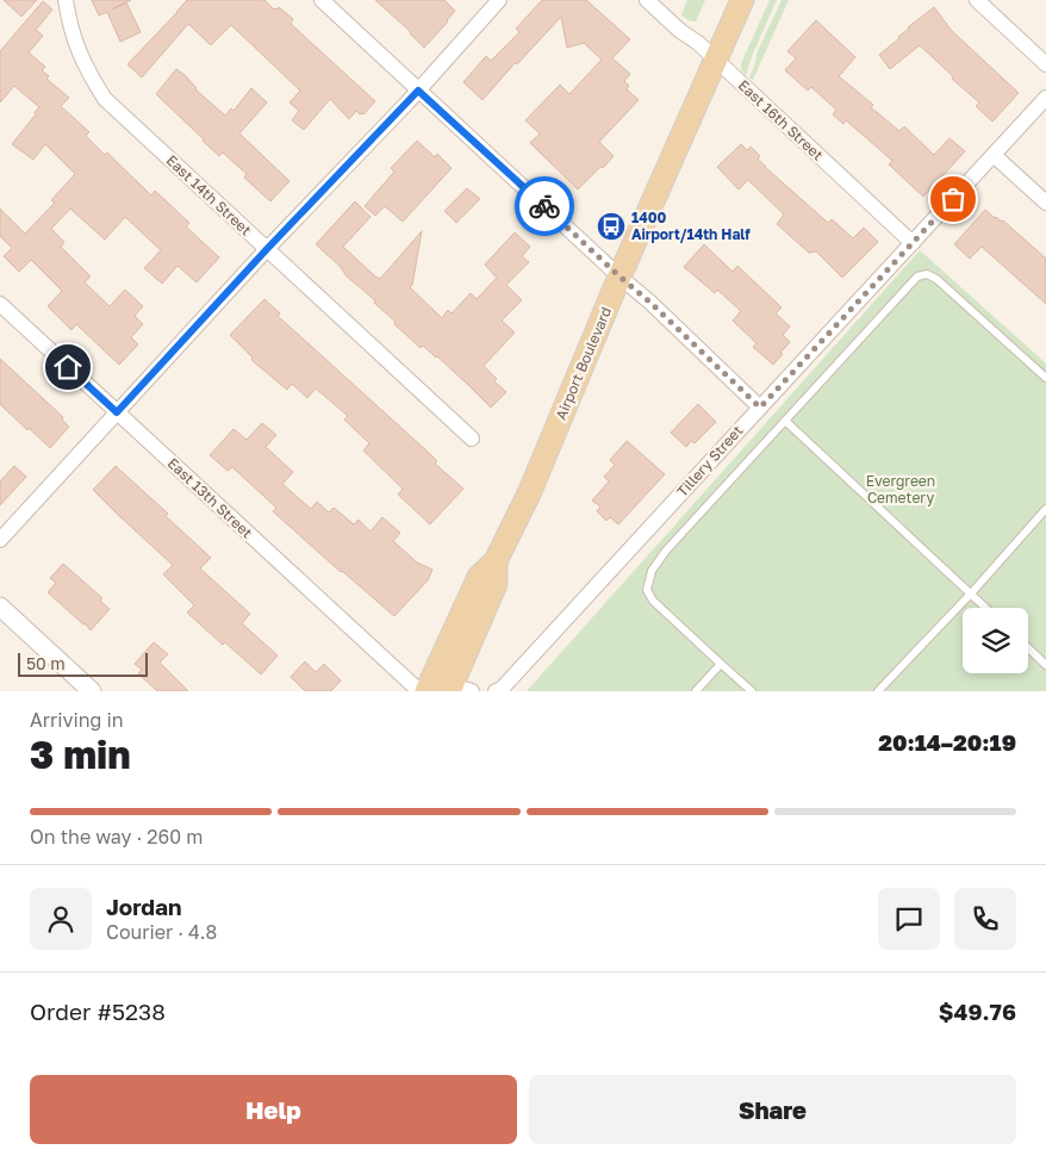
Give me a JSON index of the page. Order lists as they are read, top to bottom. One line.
{"streets":{"main road":["Airport Boulevard"],"street":["East 16th Street","East 14th Street","Tillery Street","East 13th Street"]},"crossings":[["East 16th Street","Airport Boulevard"],["East 16th Street","Tillery Street"]],"parks":["Evergreen Cemetery"],"places":{"bus stop":["1400 Airport/14th Half"]},"scale_bar":"50 m","page":{"scale":"50 m","heading":["3 min","Arriving in","20:14–20:19"],"panel":["Jordan","Courier · 4.8","Order #5238","$49.76"],"bar":"On the way · 260 m","buttons":["Help","Share"]}}
